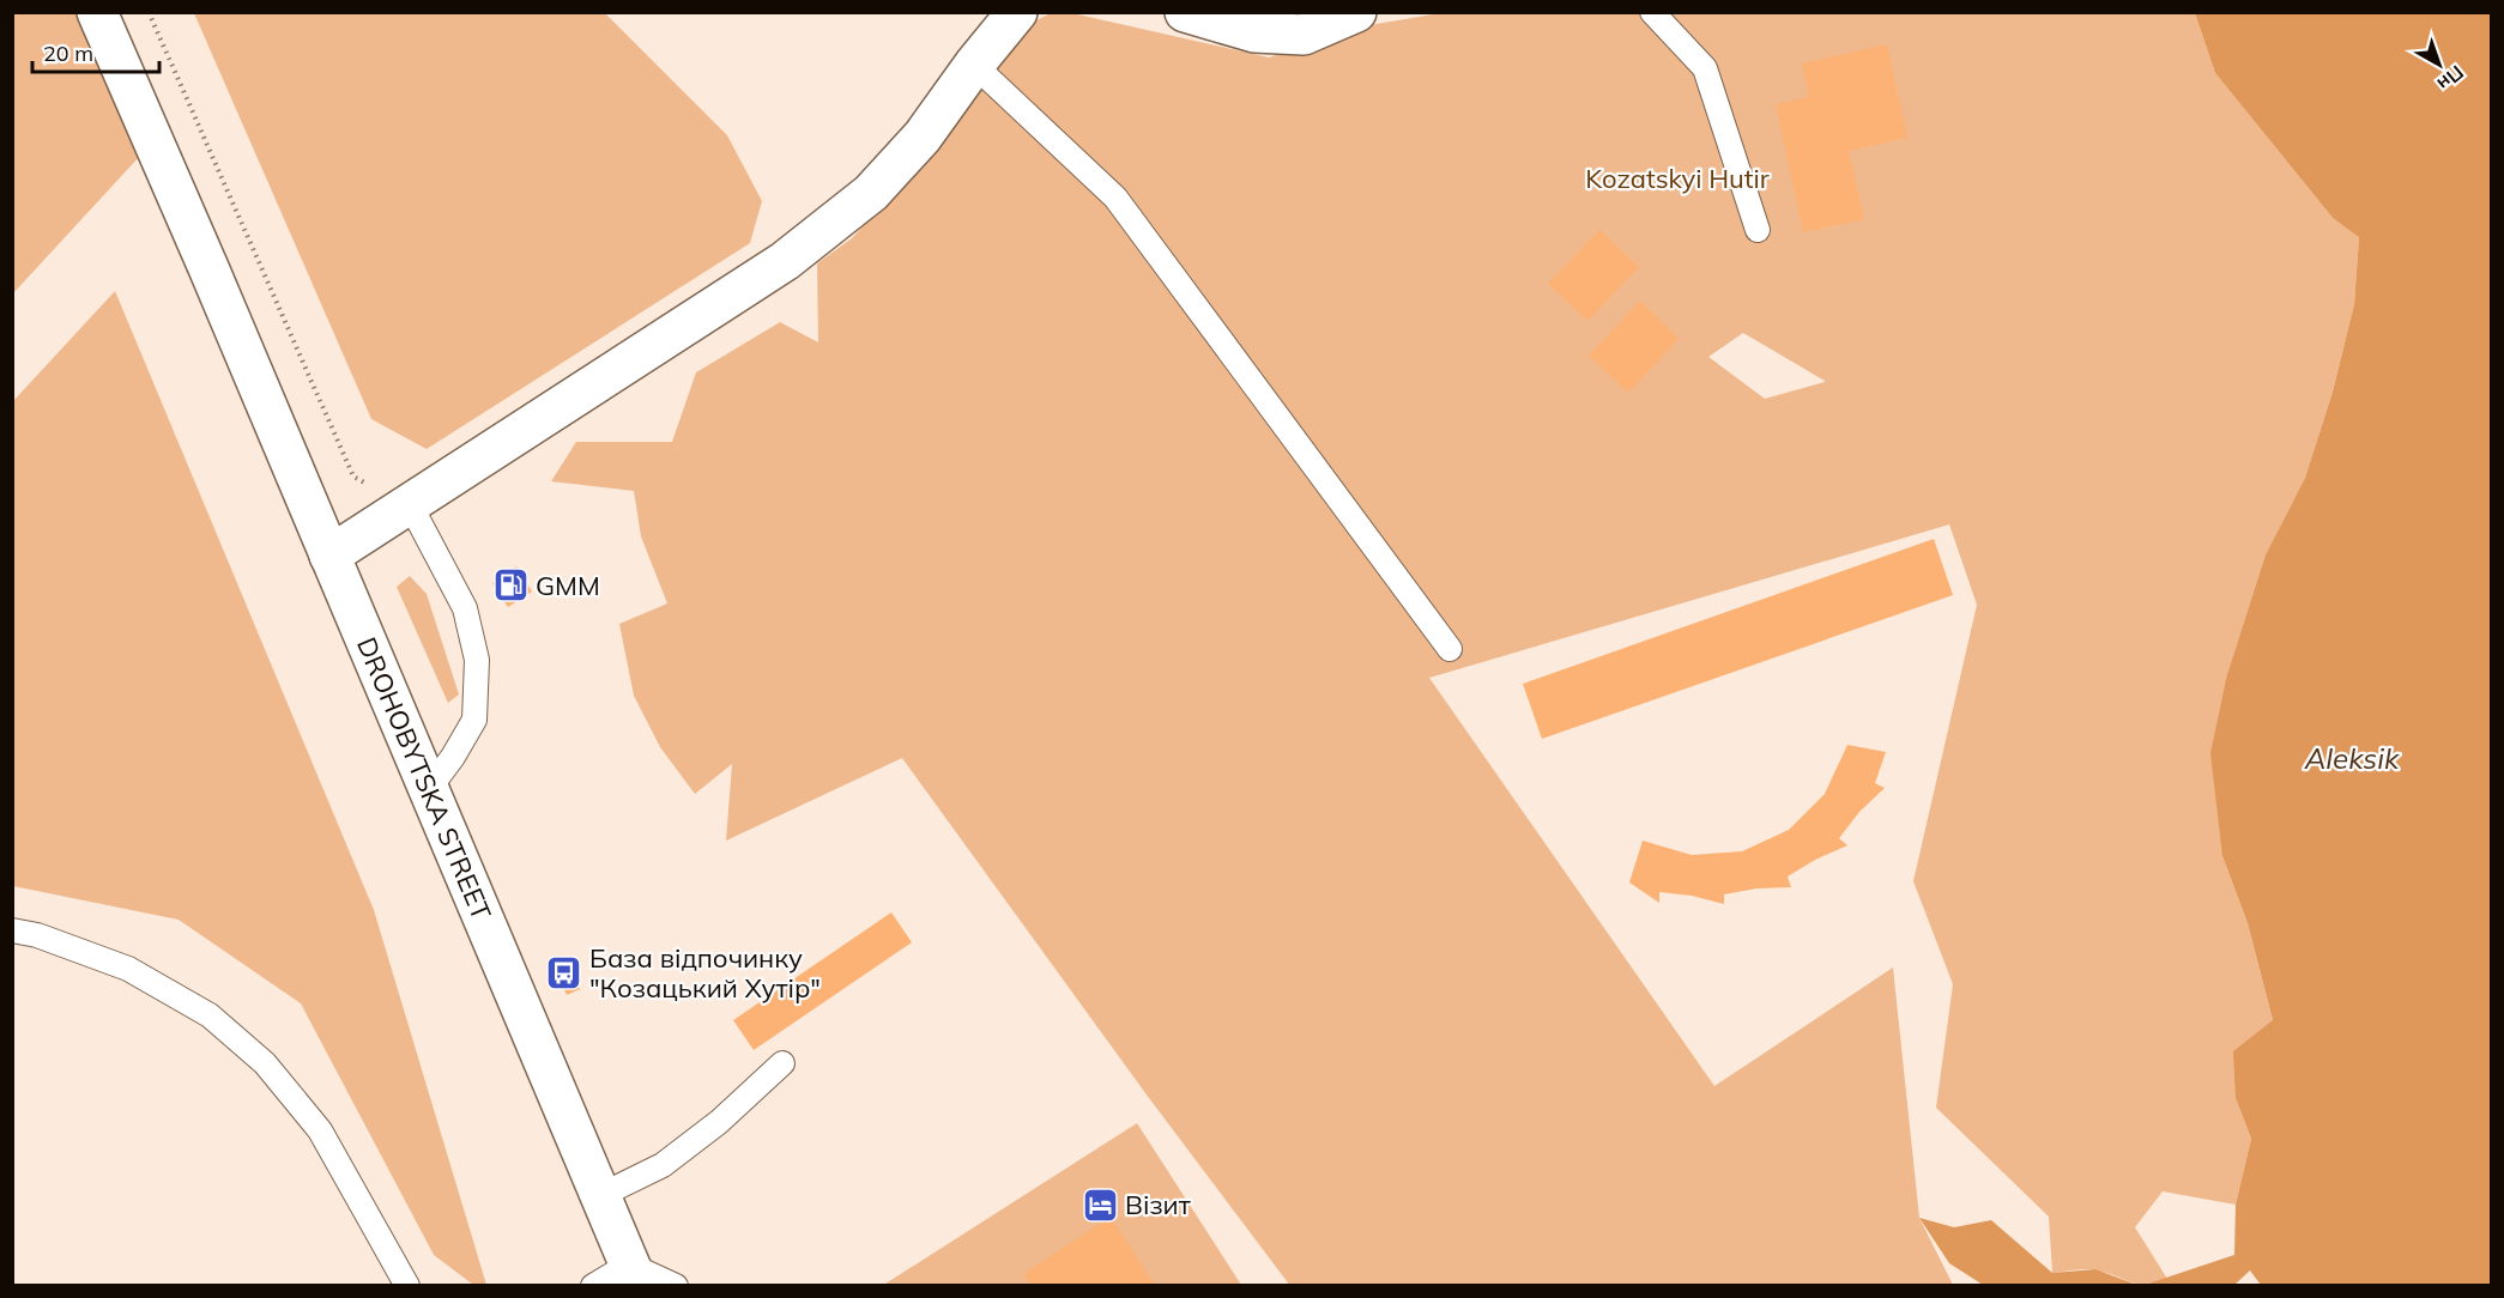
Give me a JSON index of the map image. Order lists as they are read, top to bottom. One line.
{"streets":{"main road":["DROHOBYTSKA STREET"]},"water":["Aleksik"],"parks":["Kozatskyi Hutir"],"places":{"fuel station":["GMM"],"bus stop":["База відпочинку \"Козацький Хутір\""],"hotel":["Візит"]},"scale_bar":"20 m","north":"bottom right"}
